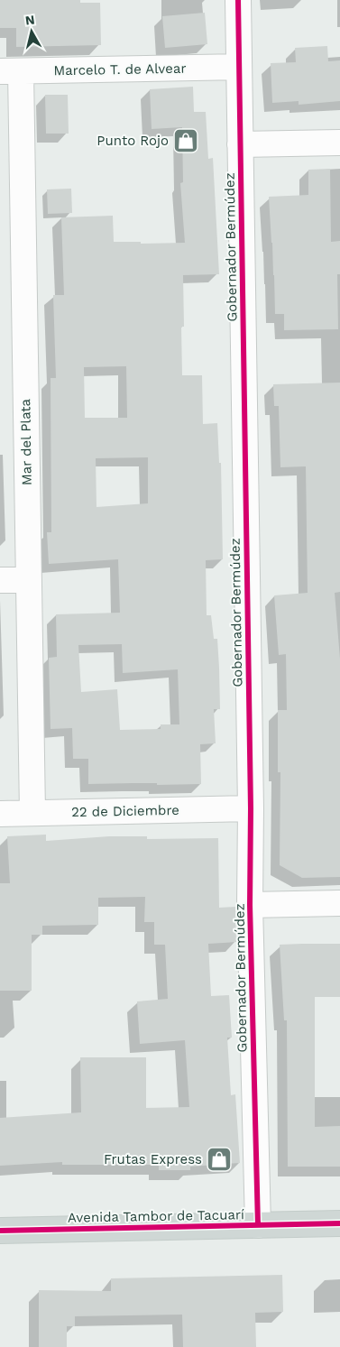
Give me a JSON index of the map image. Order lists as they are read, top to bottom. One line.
{"streets":{"main road":["Avenida Tambor de Tacuarí"],"street":["Marcelo T. de Alvear","Gobernador Bermúdez","Mar del Plata","22 de Diciembre"]},"crossings":[["Marcelo T. de Alvear","Gobernador Bermúdez"],["Marcelo T. de Alvear","Mar del Plata"],["Gobernador Bermúdez","22 de Diciembre"],["Gobernador Bermúdez","Avenida Tambor de Tacuarí"],["Mar del Plata","22 de Diciembre"]],"places":{"shop":["Punto Rojo","Frutas Express"]},"north":"top"}
